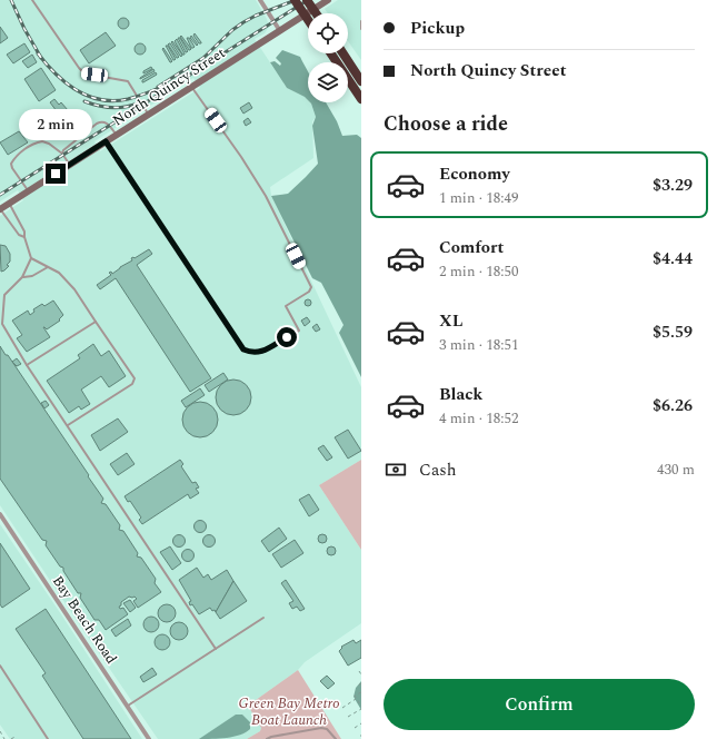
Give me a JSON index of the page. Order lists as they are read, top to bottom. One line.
{"streets":{"street":["North Quincy Street","Bay Beach Road"]},"parks":["Green Bay Metro Boat Launch"],"page":{"banner":["Pickup","North Quincy Street"],"heading":"Choose a ride","bubble":"2 min","list":[{"name":"Economy","note":"1 min · 18:49","value":"$3.29"},{"name":"Comfort","note":"2 min · 18:50","value":"$4.44"},{"name":"XL","note":"3 min · 18:51","value":"$5.59"},{"name":"Black","note":"4 min · 18:52","value":"$6.26"}],"pay":["Cash","430 m"],"buttons":"Confirm"}}
